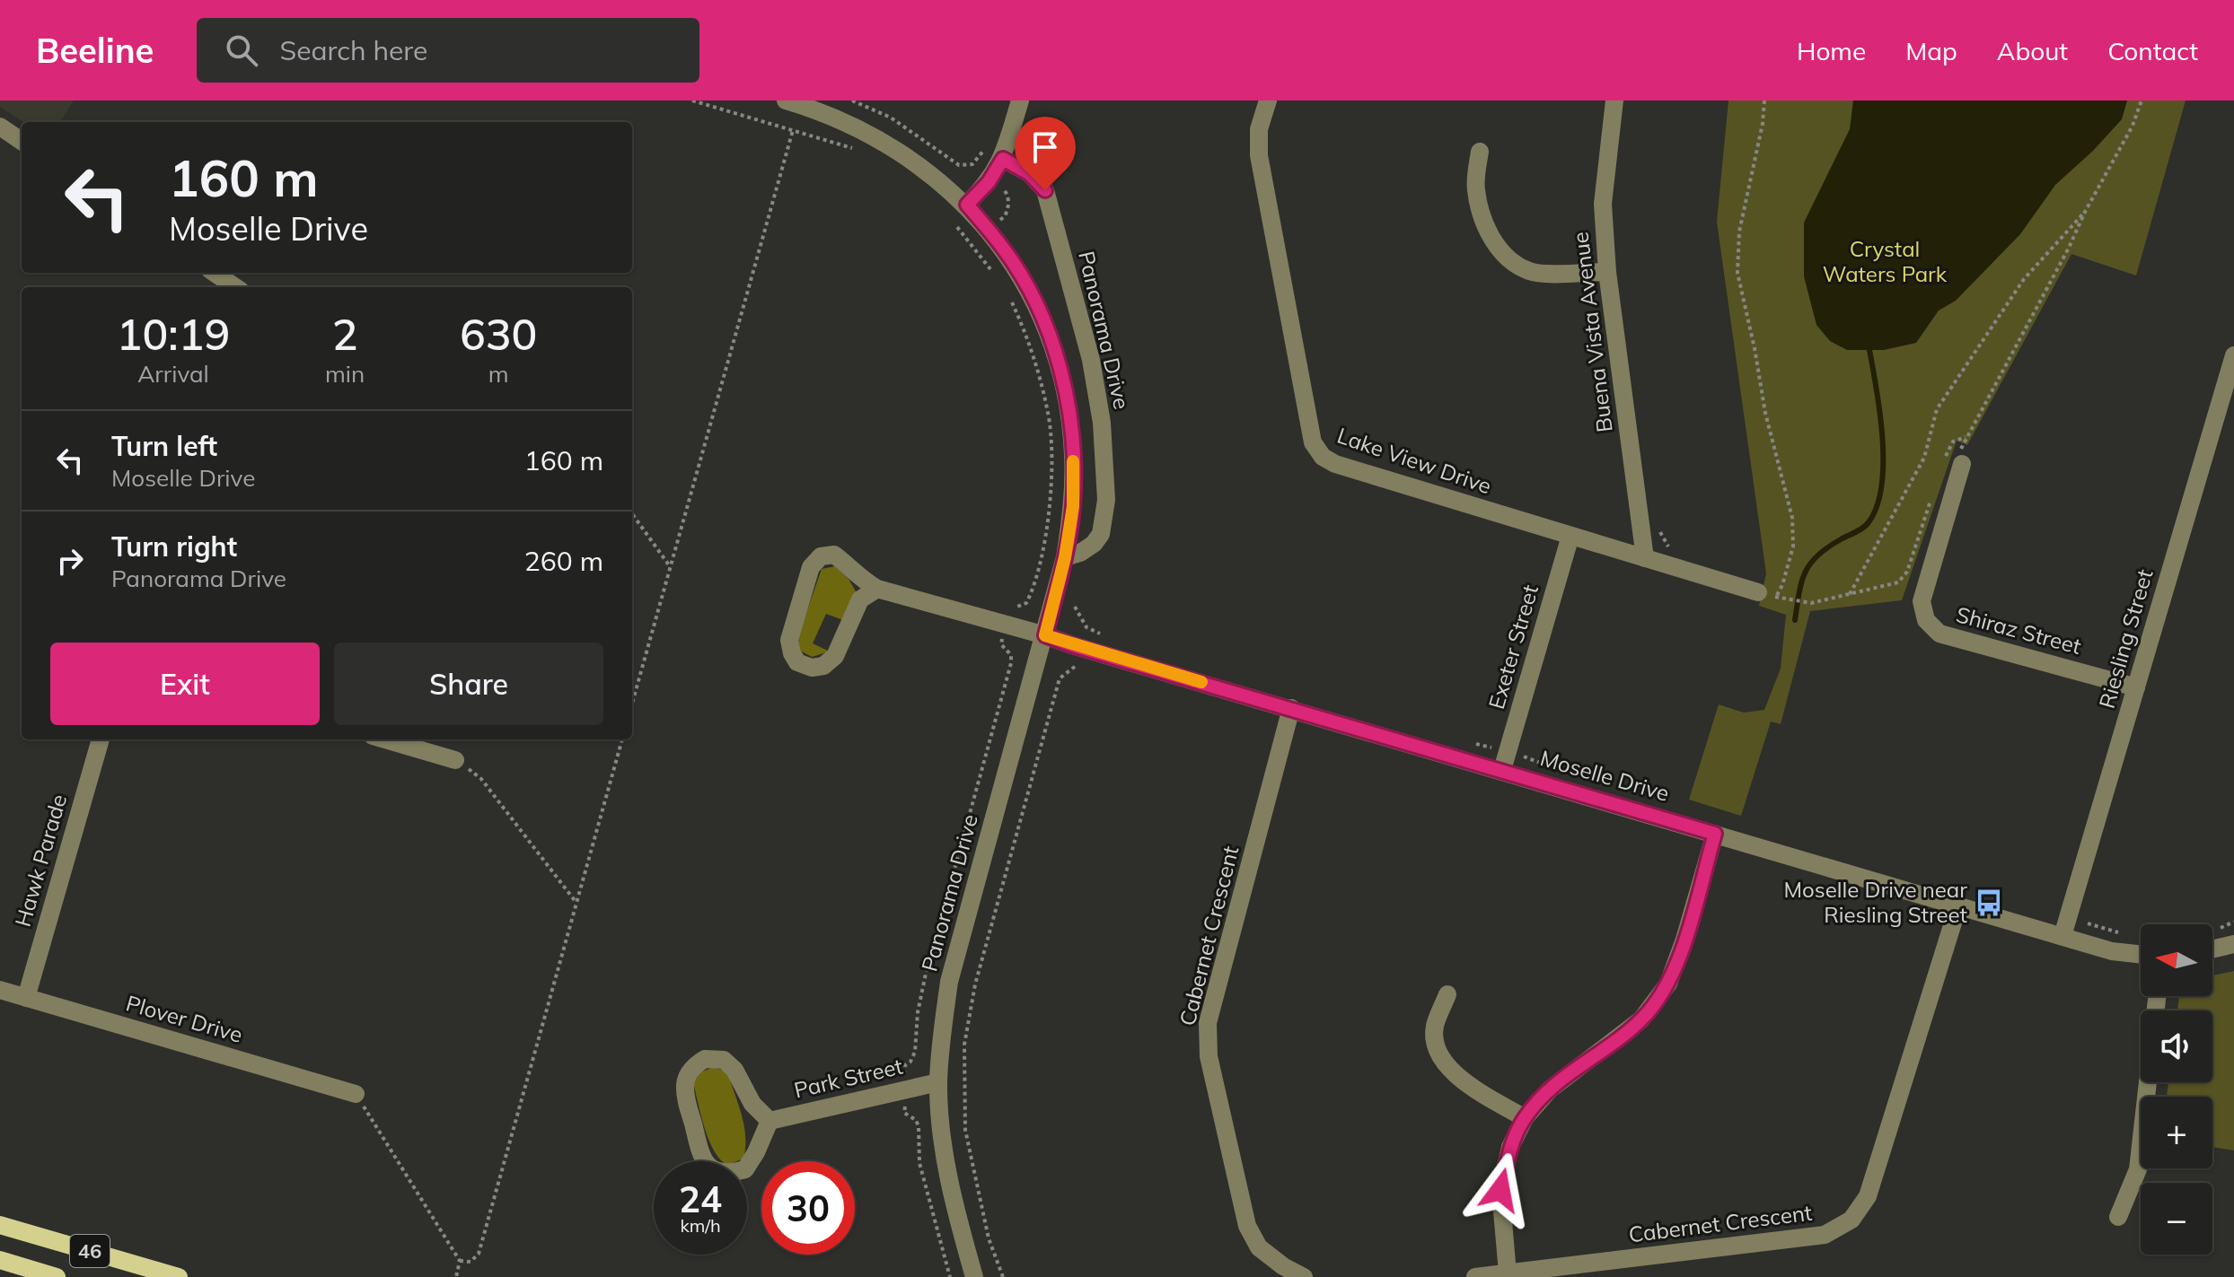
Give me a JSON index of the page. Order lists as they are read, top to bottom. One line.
{"streets":{"main road":["46"],"street":["Panorama Drive","Buena Vista Avenue","Lake View Drive","Shiraz Street","Riesling Street","Exeter Street","Moselle Drive","Hawk Parade","Cabernet Crescent","Plover Drive","Park Street"]},"crossings":[["Panorama Drive","Moselle Drive"],["Panorama Drive","Park Street"],["Buena Vista Avenue","Lake View Drive"],["Lake View Drive","Exeter Street"],["Shiraz Street","Riesling Street"],["Riesling Street","Moselle Drive"],["Exeter Street","Moselle Drive"],["Moselle Drive","Cabernet Crescent"],["Hawk Parade","Plover Drive"]],"parks":["Crystal Waters Park"],"places":{"bus stop":["Moselle Drive near Riesling Street"]},"north":"left","page":{"header":"Beeline","search":"Search here","nav":["Home","Map","About","Contact"],"turn":["160 m","Moselle Drive"],"eta":["10:19","Arrival","2","min","630","m"],"list":[{"name":"Turn left","note":"Moselle Drive","value":"160 m"},{"name":"Turn right","note":"Panorama Drive","value":"260 m"}],"buttons":["Exit","Share"],"map_buttons":["+","−"],"speed":"24 km/h","limit":"30"}}
